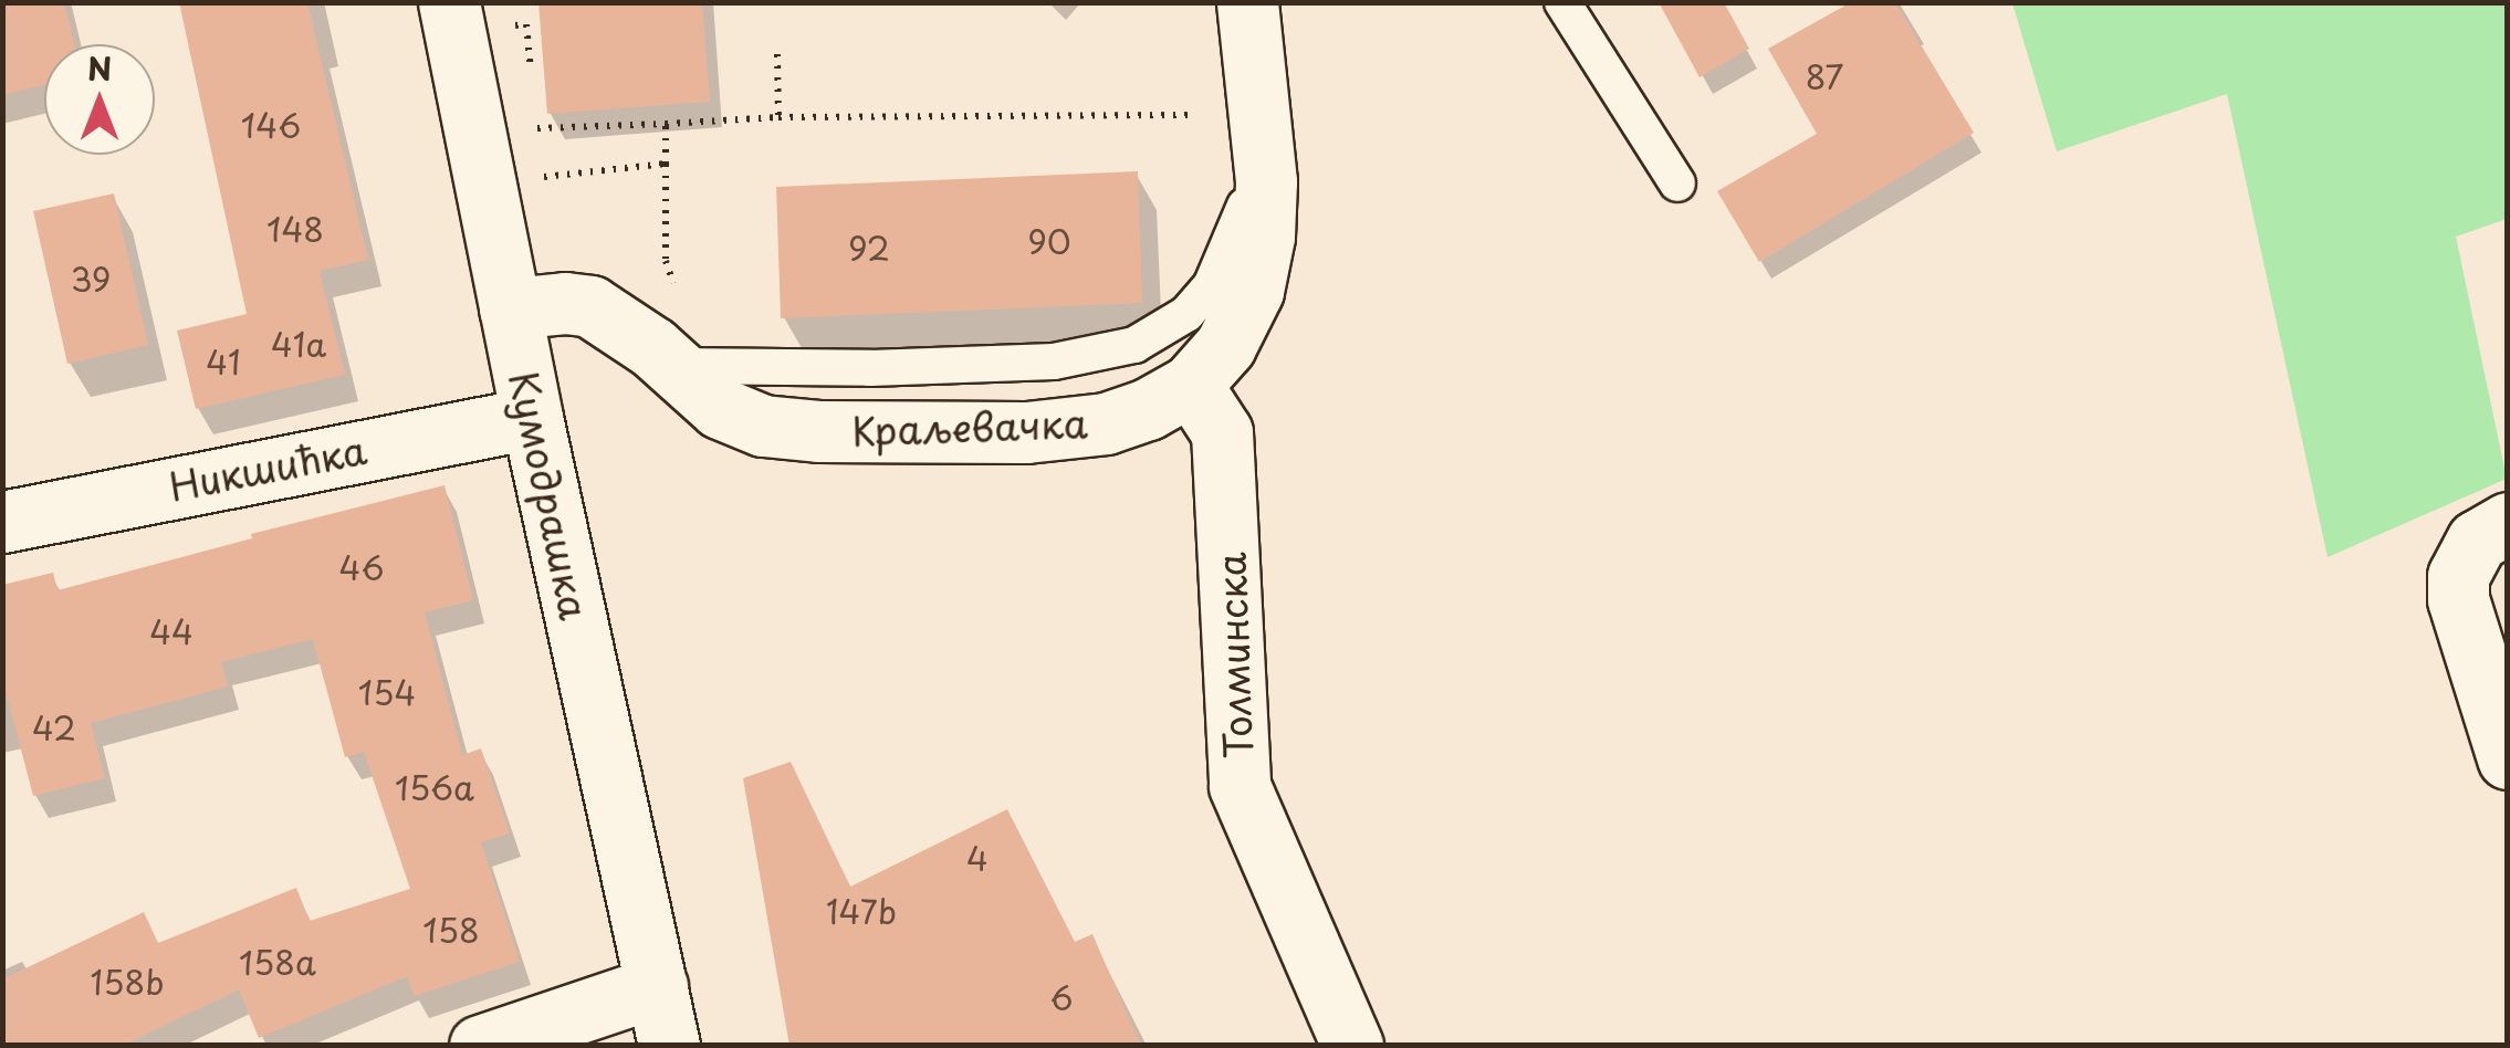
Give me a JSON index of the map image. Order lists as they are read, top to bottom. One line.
{"streets":{"street":["Краљевачка","Никшићка","Кумодрашка","Толминска"]},"crossings":[["Краљевачка","Кумодрашка"],["Краљевачка","Толминска"],["Никшићка","Кумодрашка"]],"house_numbers":["87","146","148","90","92","39","41a","41","46","44","154","42","156a","4","147b","158","158a","158b","6"],"north":"top"}
